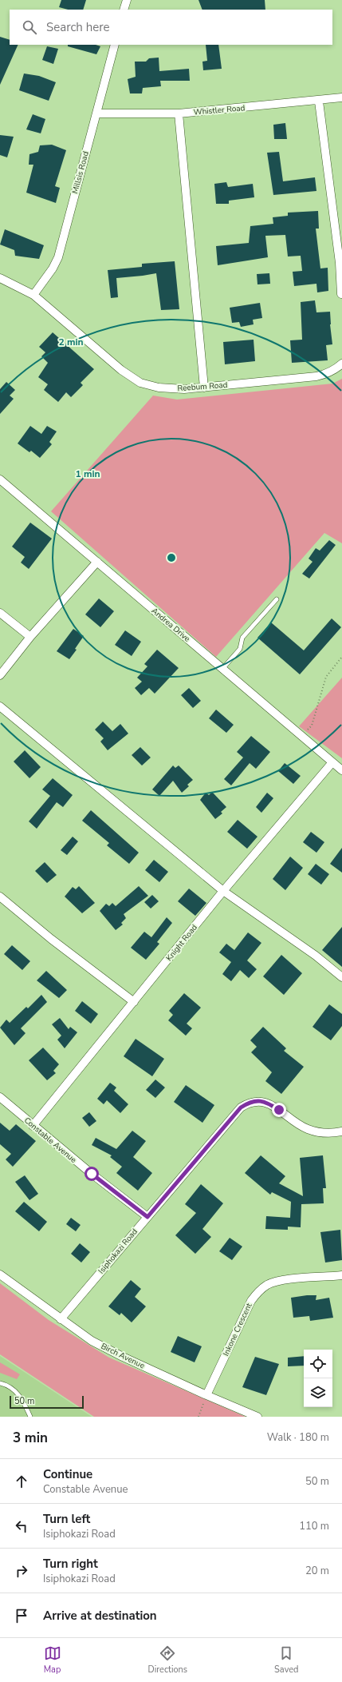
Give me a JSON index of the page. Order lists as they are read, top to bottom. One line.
{"streets":{"street":["Whistler Road","Millsis Road","Reebum Road","Andrea Drive","Knight Road","Constable Avenue","Isiphokazi Road","Inkone Crescent","Birch Avenue"]},"crossings":[["Whistler Road","Millsis Road"],["Millsis Road","Reebum Road"],["Andrea Drive","Knight Road"],["Knight Road","Constable Avenue"],["Constable Avenue","Isiphokazi Road"],["Isiphokazi Road","Birch Avenue"],["Inkone Crescent","Birch Avenue"]],"scale_bar":"50 m","page":{"search":"Search here","scale":"50 m","heading":["3 min","Walk · 180 m"],"list":[["Continue","Constable Avenue","50 m"],["Turn left","Isiphokazi Road","110 m"],["Turn right","Isiphokazi Road","20 m"],"Arrive at destination"],"nav":["Map","Directions","Saved"]},"rings":["2 min","1 min"]}
